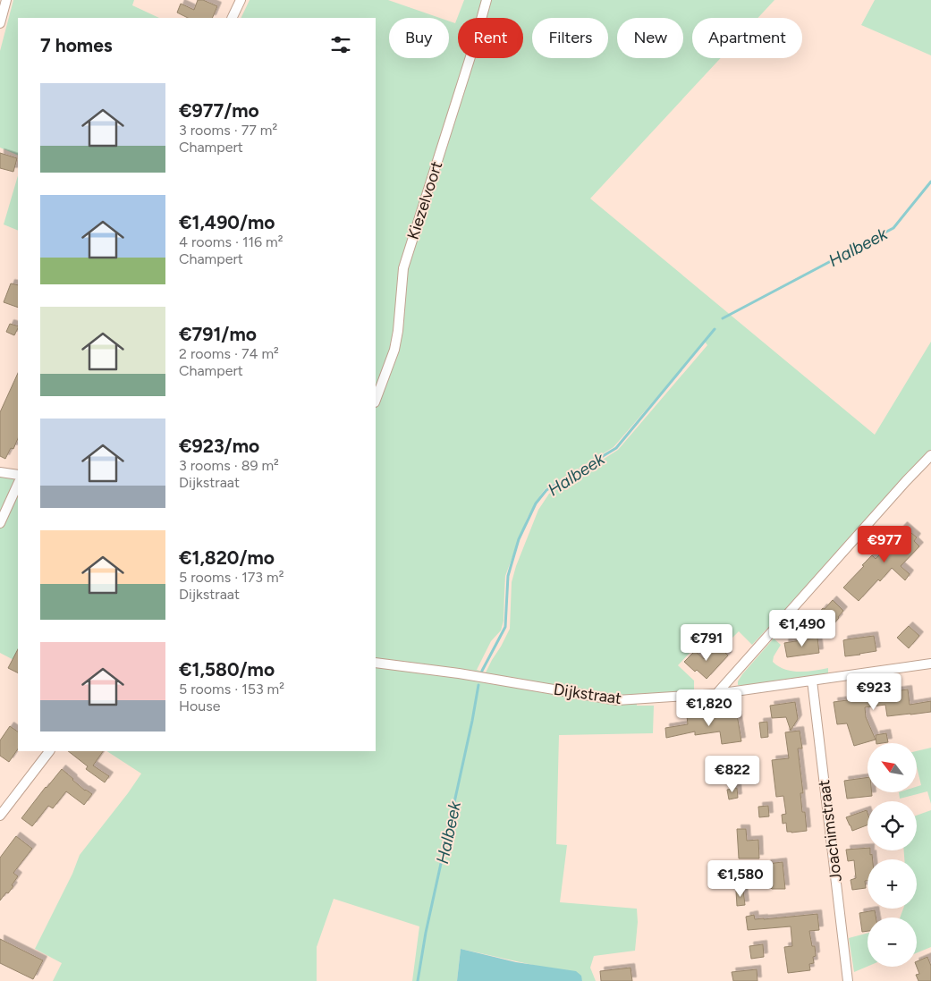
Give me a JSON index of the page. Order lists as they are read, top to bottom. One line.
{"streets":{"street":["Kiezelvoort","Dijkstraat","Joachimstraat"]},"crossings":[["Dijkstraat","Joachimstraat"]],"water":["Halbeek"],"north":"top left","page":{"chip":["Buy","Rent","Filters","New","Apartment"],"heading":"7 homes","list":[{"name":"€977/mo","note":"3 rooms · 77 m² · Champert"},{"name":"€1,490/mo","note":"4 rooms · 116 m² · Champert"},{"name":"€791/mo","note":"2 rooms · 74 m² · Champert"},{"name":"€923/mo","note":"3 rooms · 89 m² · Dijkstraat"},{"name":"€1,820/mo","note":"5 rooms · 173 m² · Dijkstraat"},{"name":"€1,580/mo","note":"5 rooms · 153 m² · House"}],"price":["€977","€1,490","€791","€923","€1,820","€822","€1,580"],"map_buttons":["+","−"]}}
